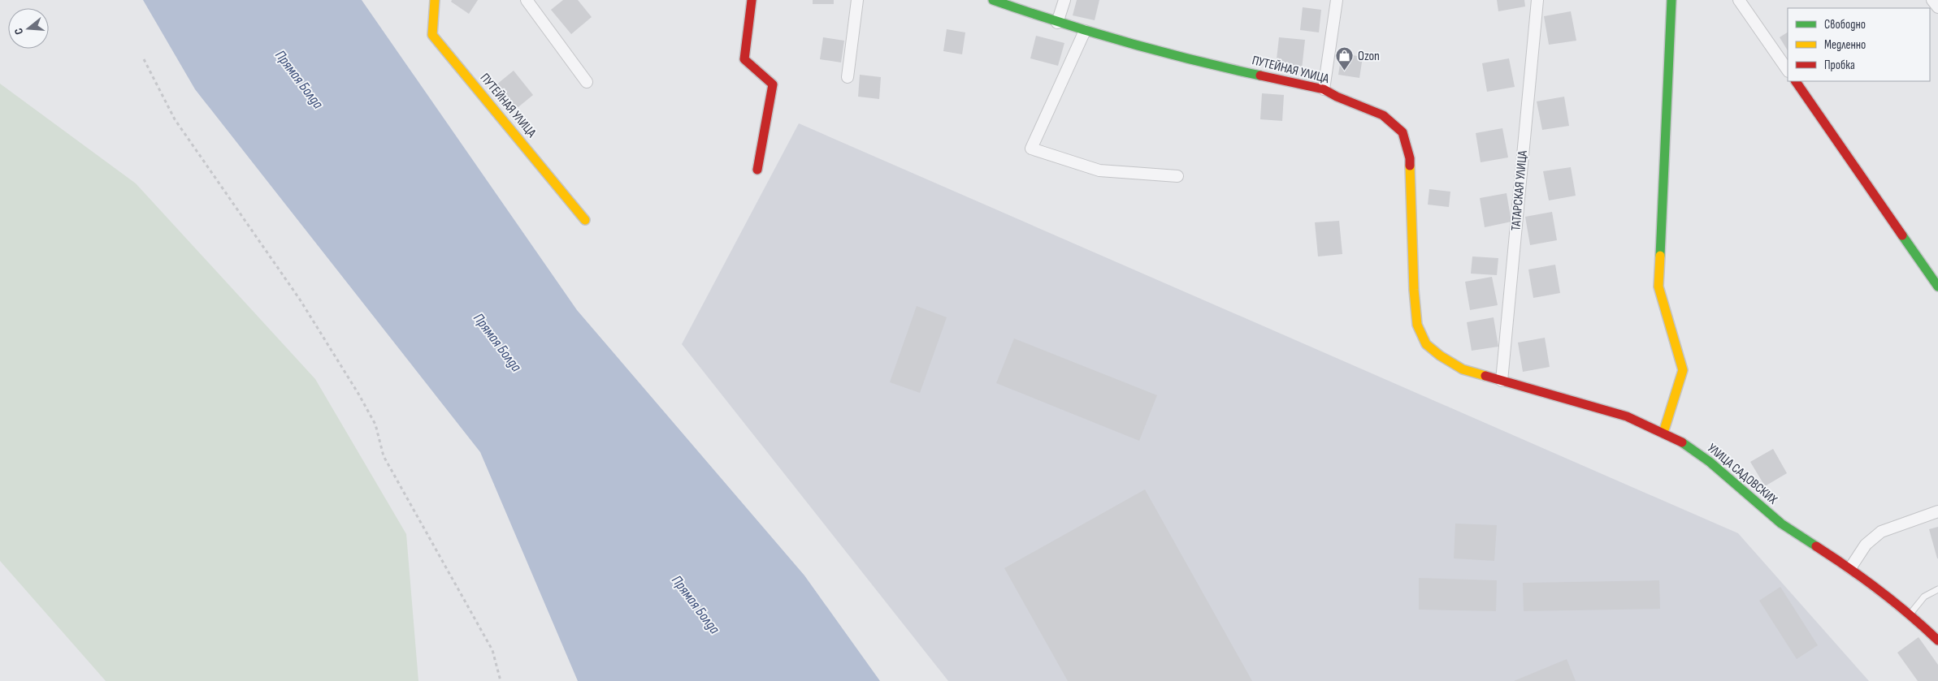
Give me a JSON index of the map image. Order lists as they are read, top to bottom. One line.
{"streets":{"street":["ПУТЕЙНАЯ УЛИЦА","ТАТАРСКАЯ УЛИЦА","УЛИЦА САДОВСКИХ"]},"crossings":[["ПУТЕЙНАЯ УЛИЦА","ТАТАРСКАЯ УЛИЦА"],["ПУТЕЙНАЯ УЛИЦА","УЛИЦА САДОВСКИХ"],["ТАТАРСКАЯ УЛИЦА","УЛИЦА САДОВСКИХ"]],"water":["Прямая Болда"],"places":{"shop":["Ozon"]},"legend":["Свободно","Медленно","Пробка"],"north":"left"}
